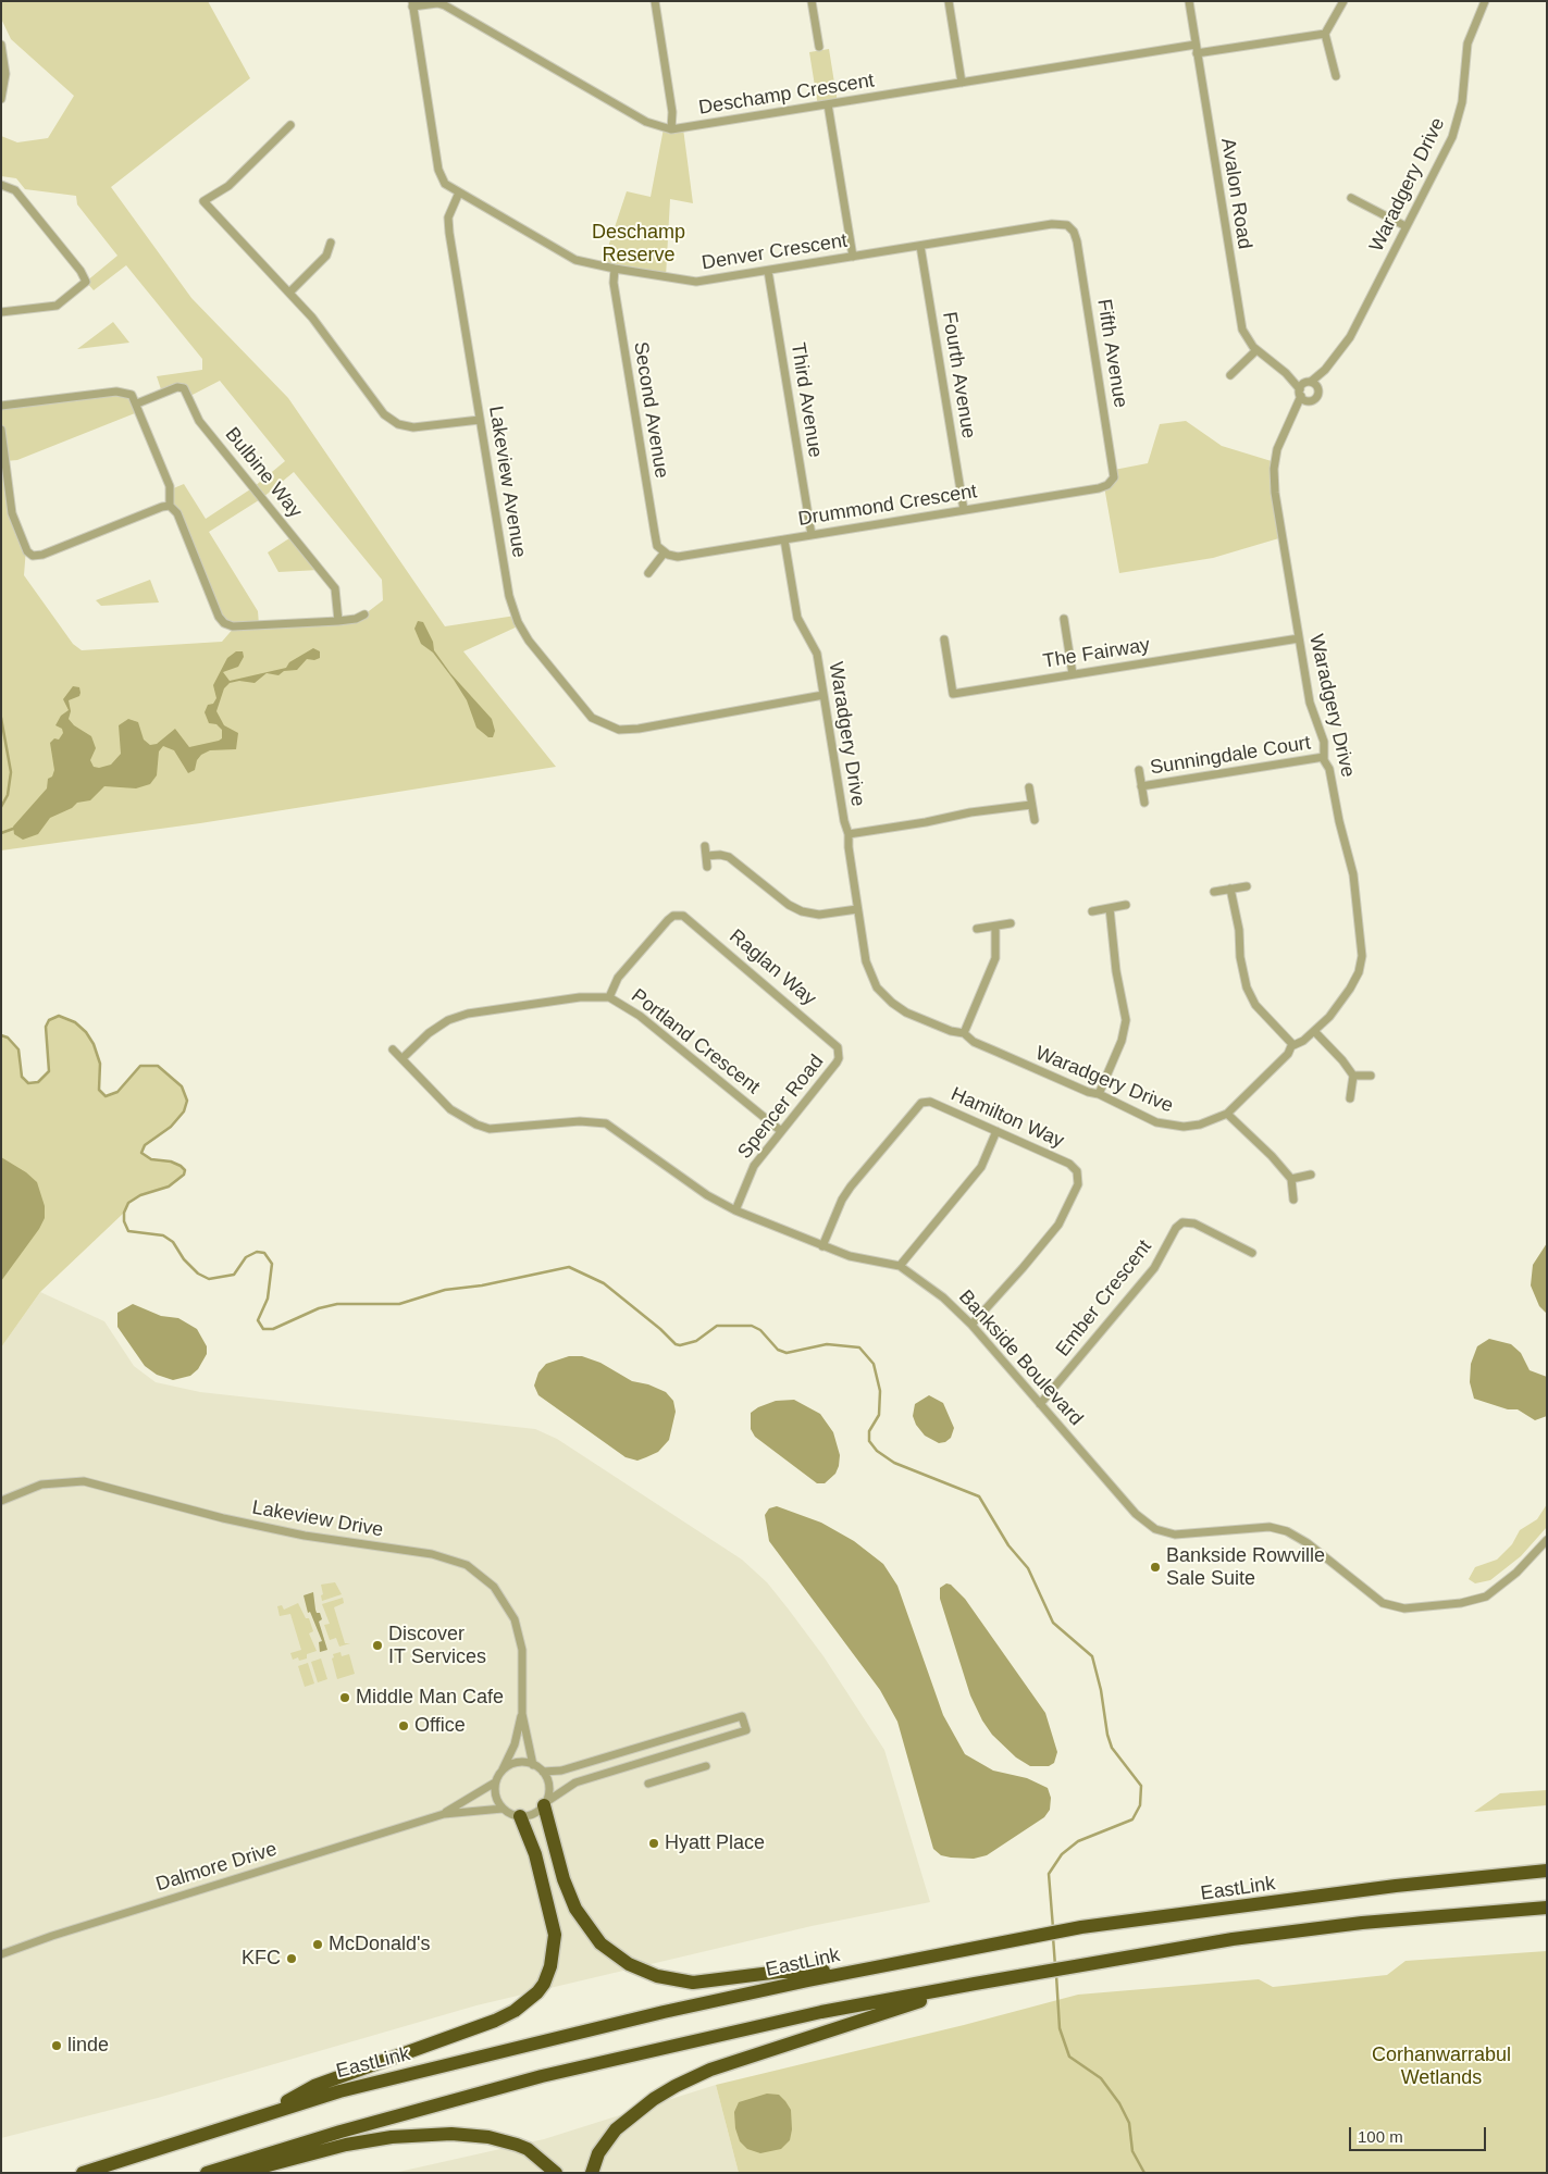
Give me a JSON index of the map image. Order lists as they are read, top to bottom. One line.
{"streets":{"highway":["EastLink"],"street":["Deschamp Crescent","Waradgery Drive","Avalon Road","Denver Crescent","Fifth Avenue","Fourth Avenue","Third Avenue","Second Avenue","Bulbine Way","Lakeview Avenue","Drummond Crescent","The Fairway","Sunningdale Court","Raglan Way","Portland Crescent","Spencer Road","Hamilton Way","Ember Crescent","Bankside Boulevard","Lakeview Drive","Dalmore Drive"]},"crossings":[["Deschamp Crescent","Avalon Road"],["Waradgery Drive","Avalon Road"],["Waradgery Drive","Lakeview Avenue"],["Waradgery Drive","Drummond Crescent"],["Waradgery Drive","The Fairway"],["Waradgery Drive","Sunningdale Court"],["Denver Crescent","Fifth Avenue"],["Denver Crescent","Fourth Avenue"],["Denver Crescent","Third Avenue"],["Denver Crescent","Second Avenue"],["Denver Crescent","Lakeview Avenue"],["Fifth Avenue","Drummond Crescent"],["Fourth Avenue","Drummond Crescent"],["Third Avenue","Drummond Crescent"],["Second Avenue","Drummond Crescent"],["Raglan Way","Portland Crescent"],["Raglan Way","Spencer Road"],["Portland Crescent","Spencer Road"],["Portland Crescent","Bankside Boulevard"],["Spencer Road","Bankside Boulevard"],["Hamilton Way","Bankside Boulevard"],["Ember Crescent","Bankside Boulevard"],["Lakeview Drive","Dalmore Drive"]],"parks":["Deschamp Reserve","Corhanwarrabul Wetlands"],"places":["Bankside Rowville Sale Suite","Discover IT Services","Middle Man Cafe","Office","Hyatt Place","McDonald's","KFC","linde"],"scale_bar":"100 m"}
